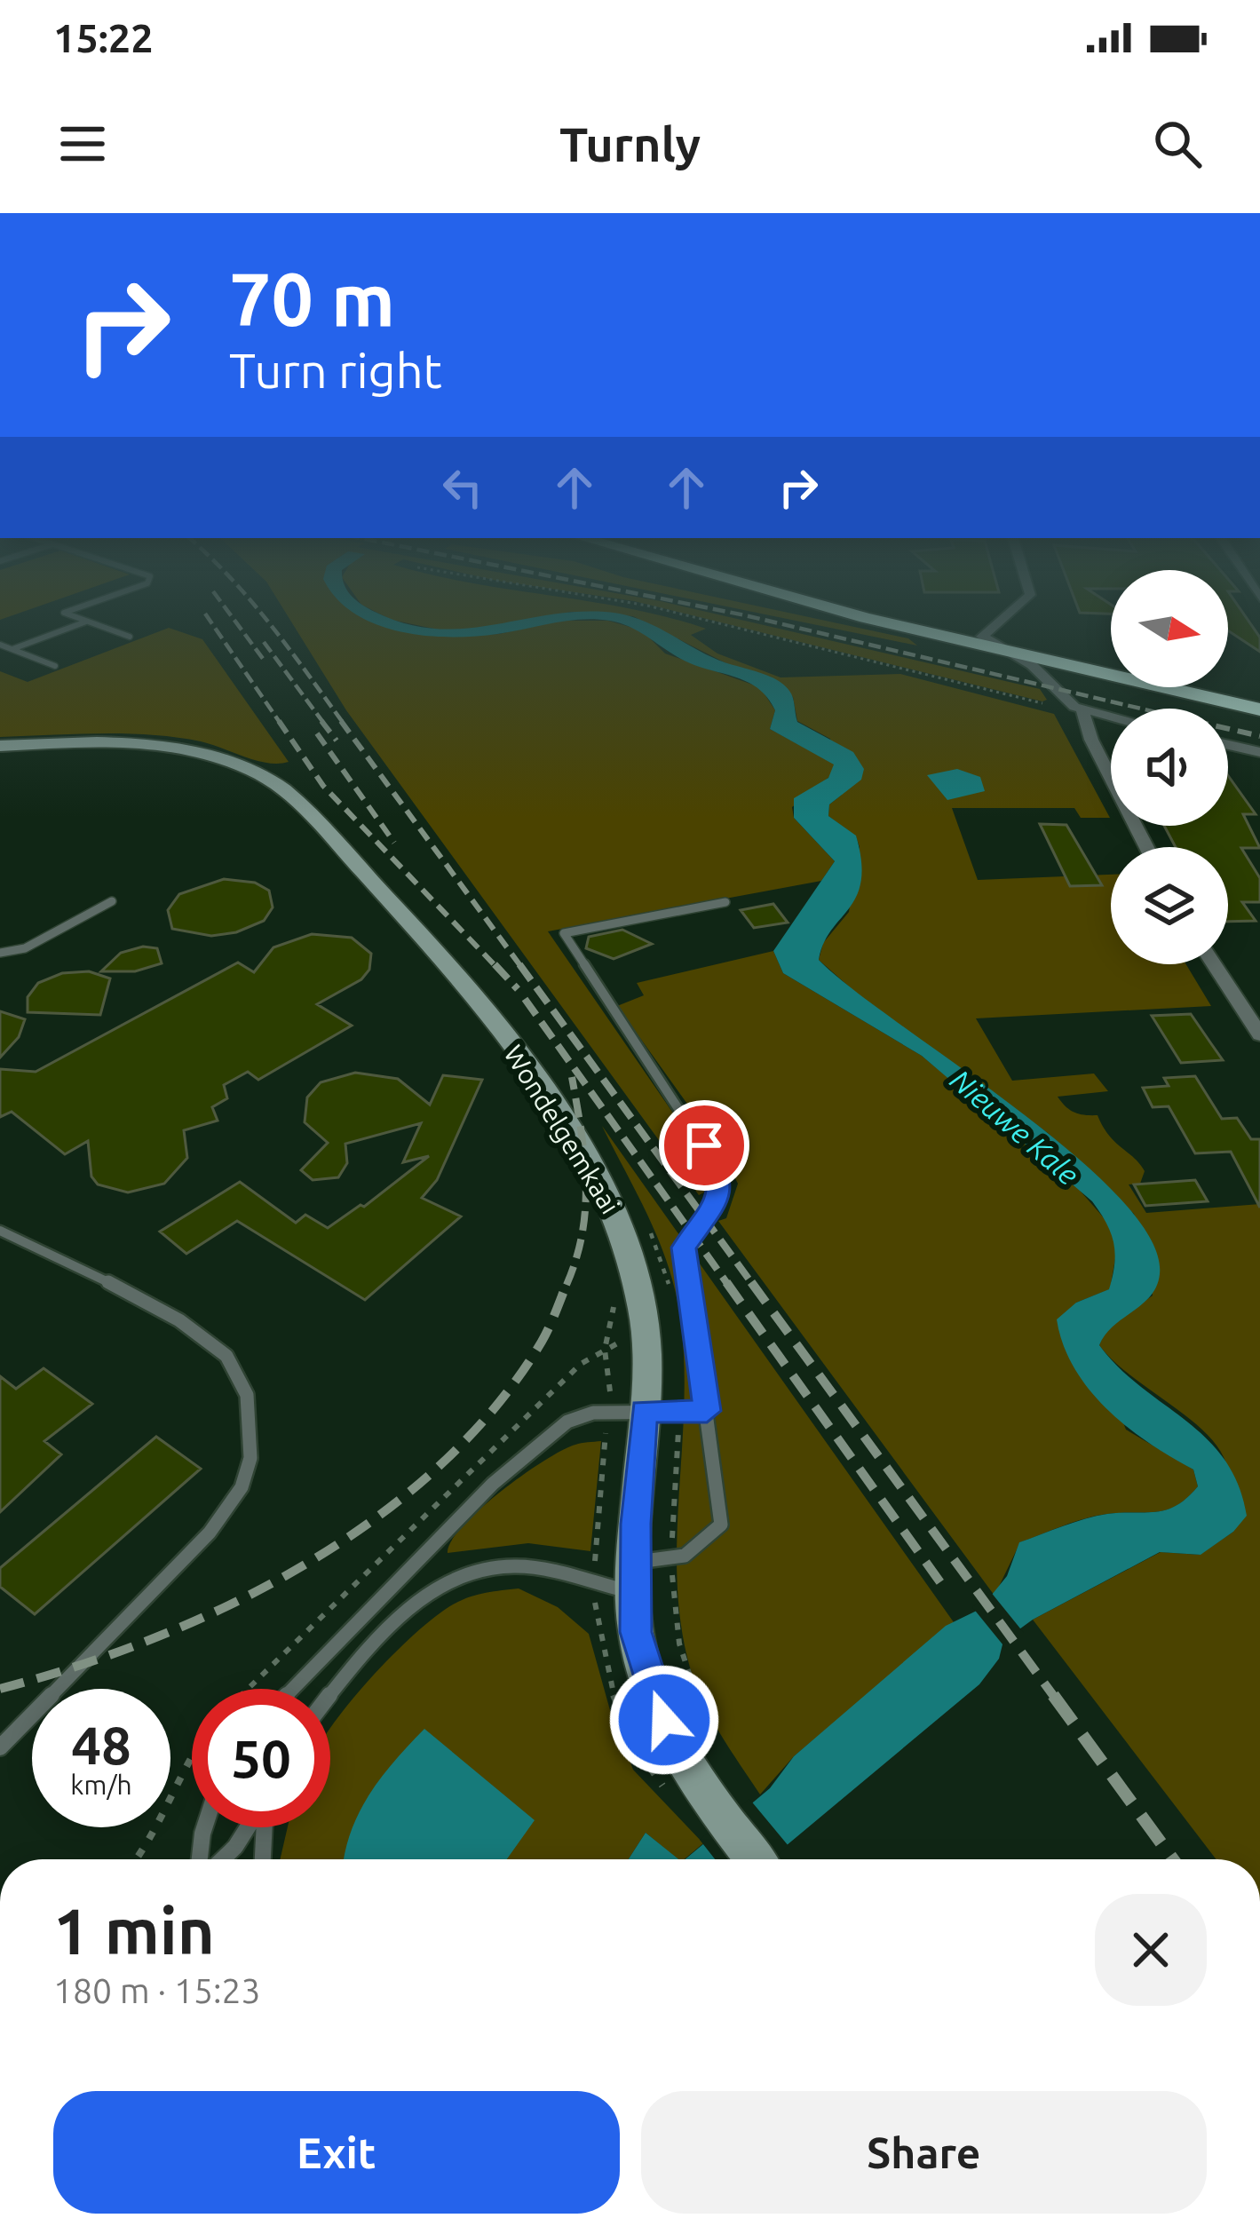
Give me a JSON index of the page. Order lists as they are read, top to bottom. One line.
{"streets":{"main road":["Wondelgemkaai"]},"water":["Nieuwe Kale"],"north":"right","page":{"status":"15:22","header":"Turnly","turn":["70 m","Turn right"],"speed":"48 km/h","limit":"50","heading":["1 min","180 m · 15:23"],"buttons":["Exit","Share"]}}
